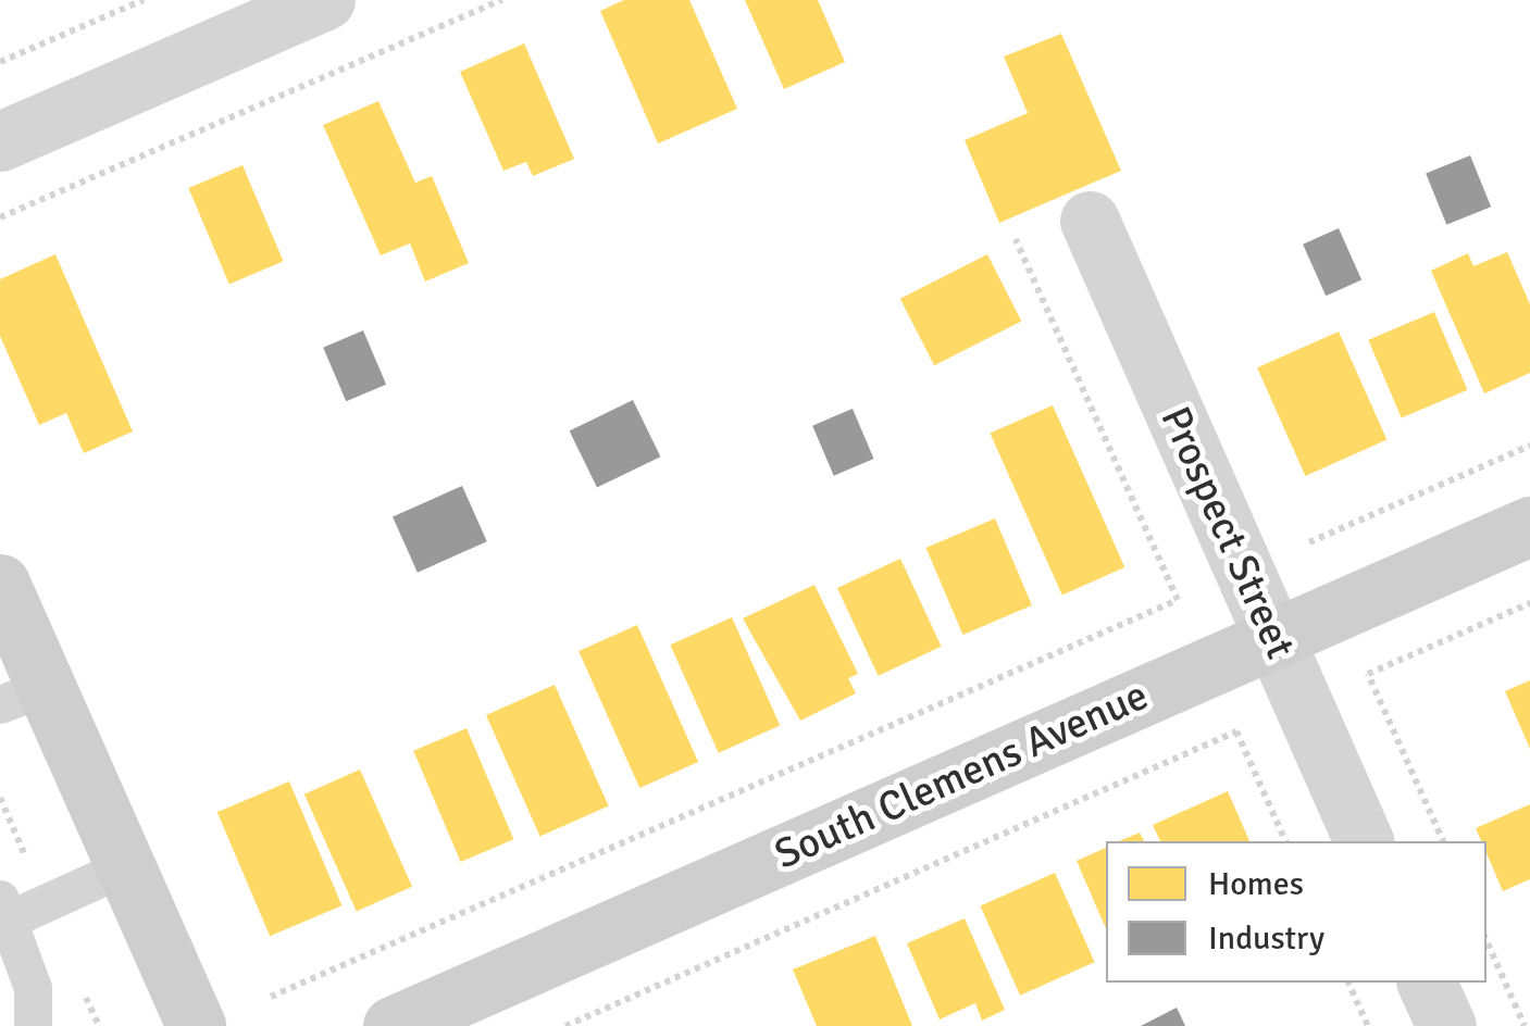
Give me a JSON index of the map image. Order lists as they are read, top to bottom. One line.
{"streets":{"street":["Prospect Street","South Clemens Avenue"]},"crossings":[["Prospect Street","South Clemens Avenue"]],"legend":["Homes","Industry"]}
